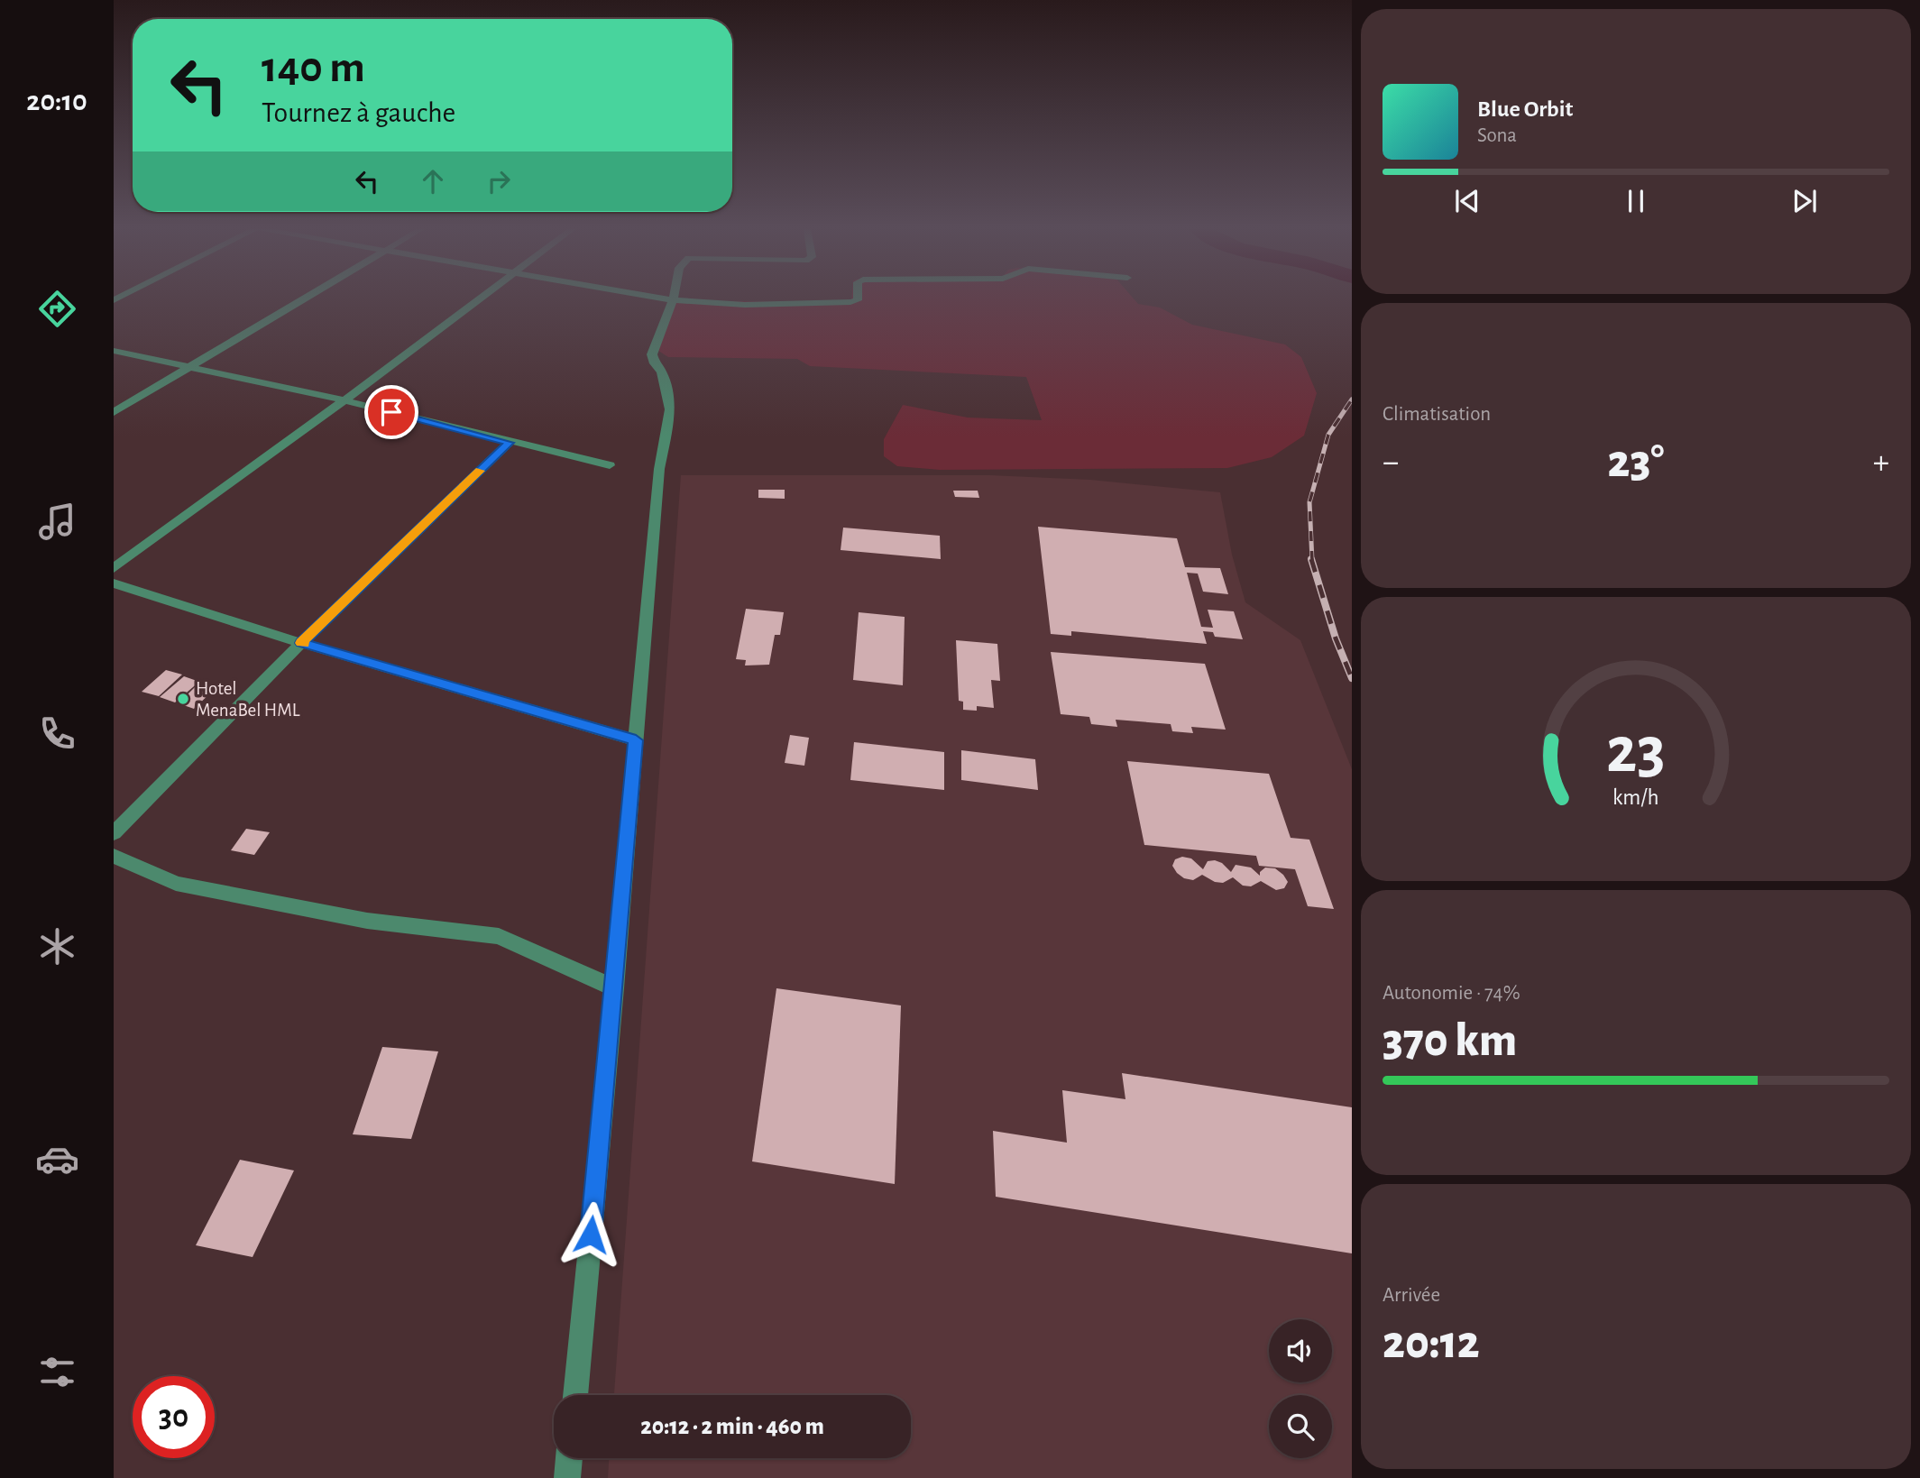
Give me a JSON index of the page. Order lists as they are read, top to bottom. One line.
{"places":["Hotel MenaBel HML"],"page":{"tabs":"20:10","turn":["140 m","Tournez à gauche"],"song":["Blue Orbit","Sona"],"tile":["Climatisation",["Autonomie · 74%","370 km"],["Arrivée","20:12"]],"heat":["−","23°","+"],"limit":"30","trip":"20:12 · 2 min · 460 m","gauge":["23","km/h"]}}
